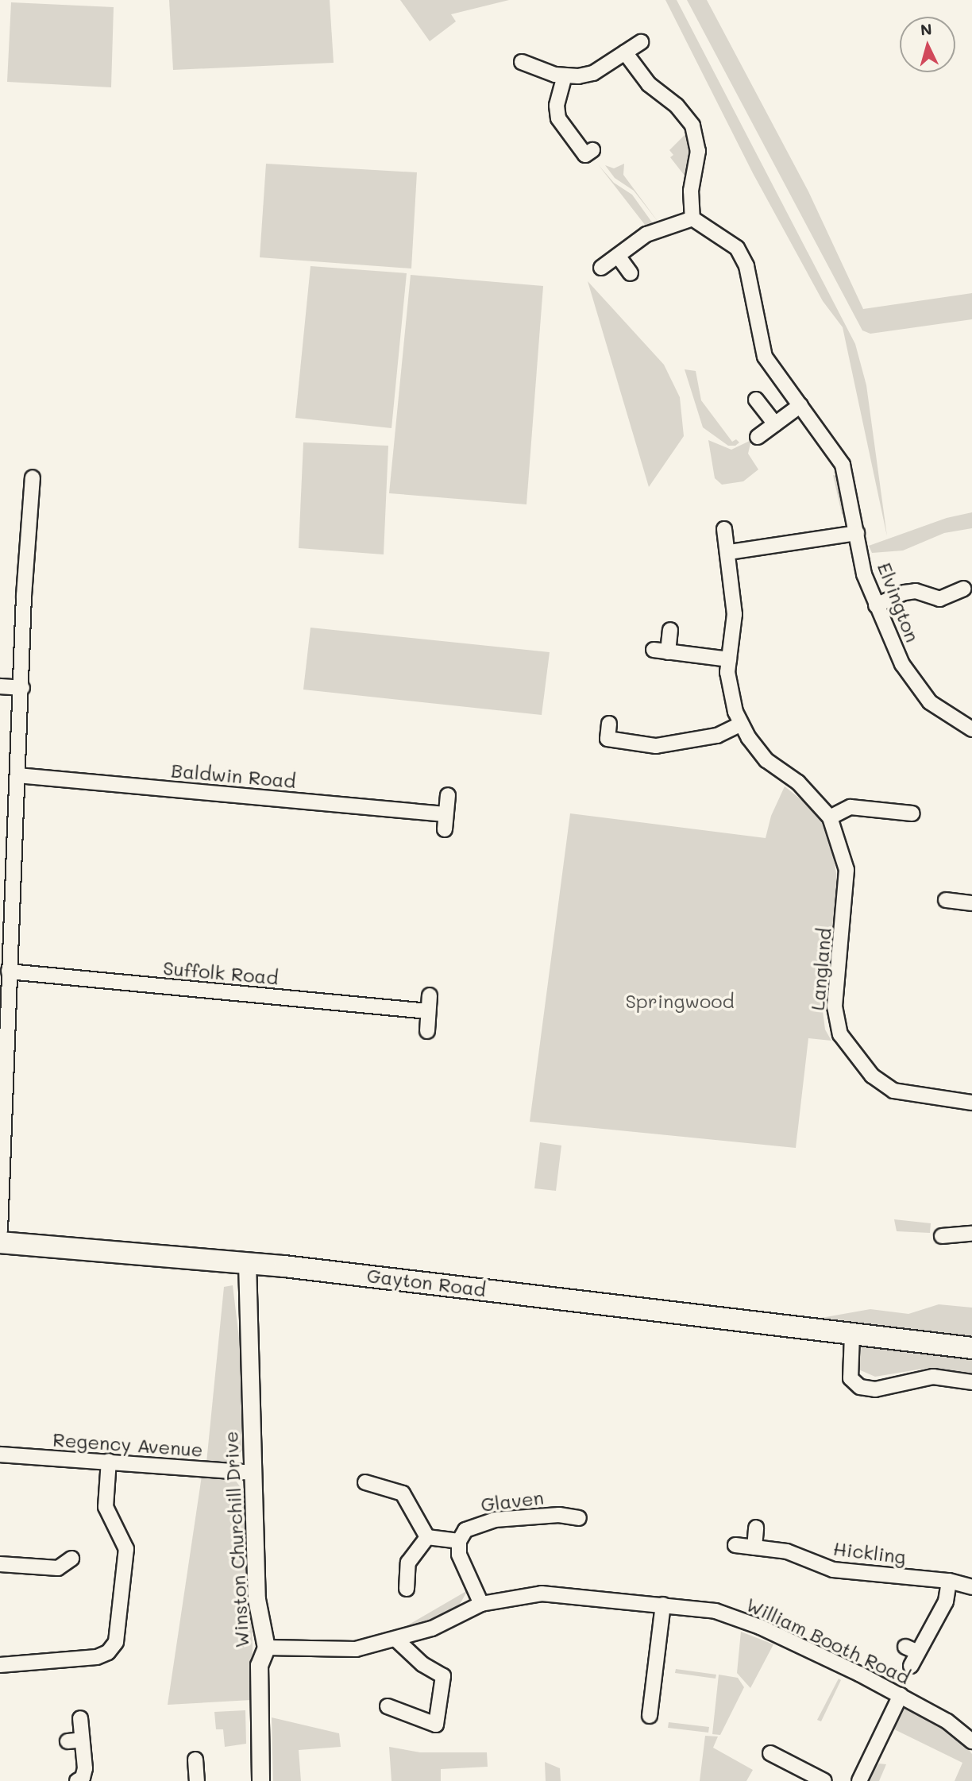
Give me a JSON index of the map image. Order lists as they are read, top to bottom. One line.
{"streets":{"main road":["Gayton Road"],"street":["Elvington","Baldwin Road","Langland","Suffolk Road","Regency Avenue","Glaven","Winston Churchill Drive","Hickling","William Booth Road"]},"crossings":[["Gayton Road","Winston Churchill Drive"],["Regency Avenue","Winston Churchill Drive"],["Winston Churchill Drive","William Booth Road"]],"parks":["Springwood"],"north":"top"}
